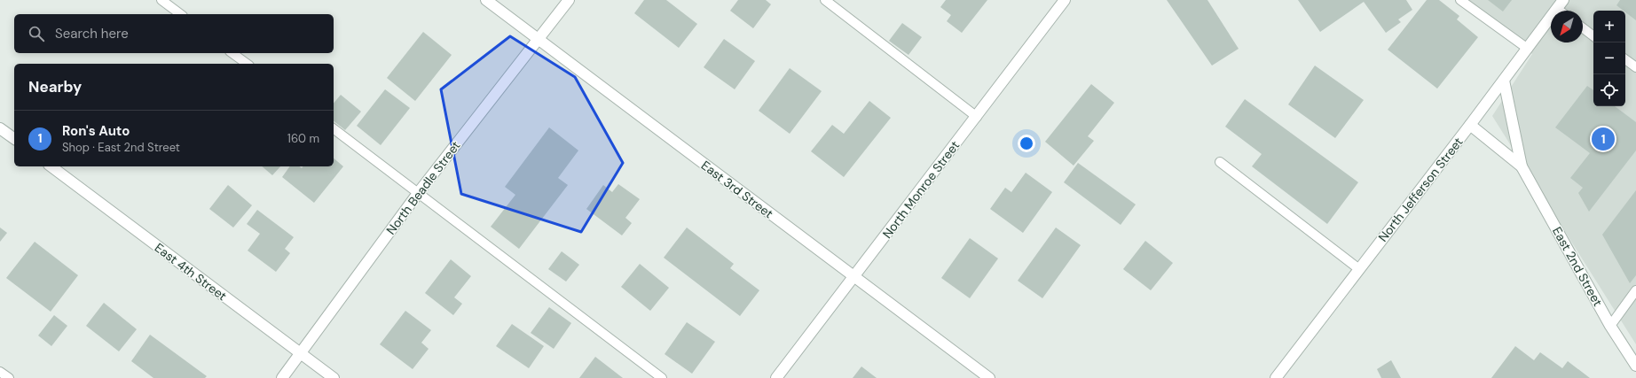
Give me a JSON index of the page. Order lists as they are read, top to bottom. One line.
{"streets":{"street":["North Beadle Street","East 3rd Street","North Monroe Street","North Jefferson Street","East 2nd Street","East 4th Street"]},"crossings":[["North Beadle Street","East 3rd Street"],["North Beadle Street","East 4th Street"],["East 3rd Street","North Monroe Street"]],"north":"bottom left","page":{"map_buttons":["+","−"],"search":"Search here","heading":"Nearby","list":[{"mark":"1","name":"Ron's Auto","note":"Shop · East 2nd Street","value":"160 m"}],"pins":"1"}}
